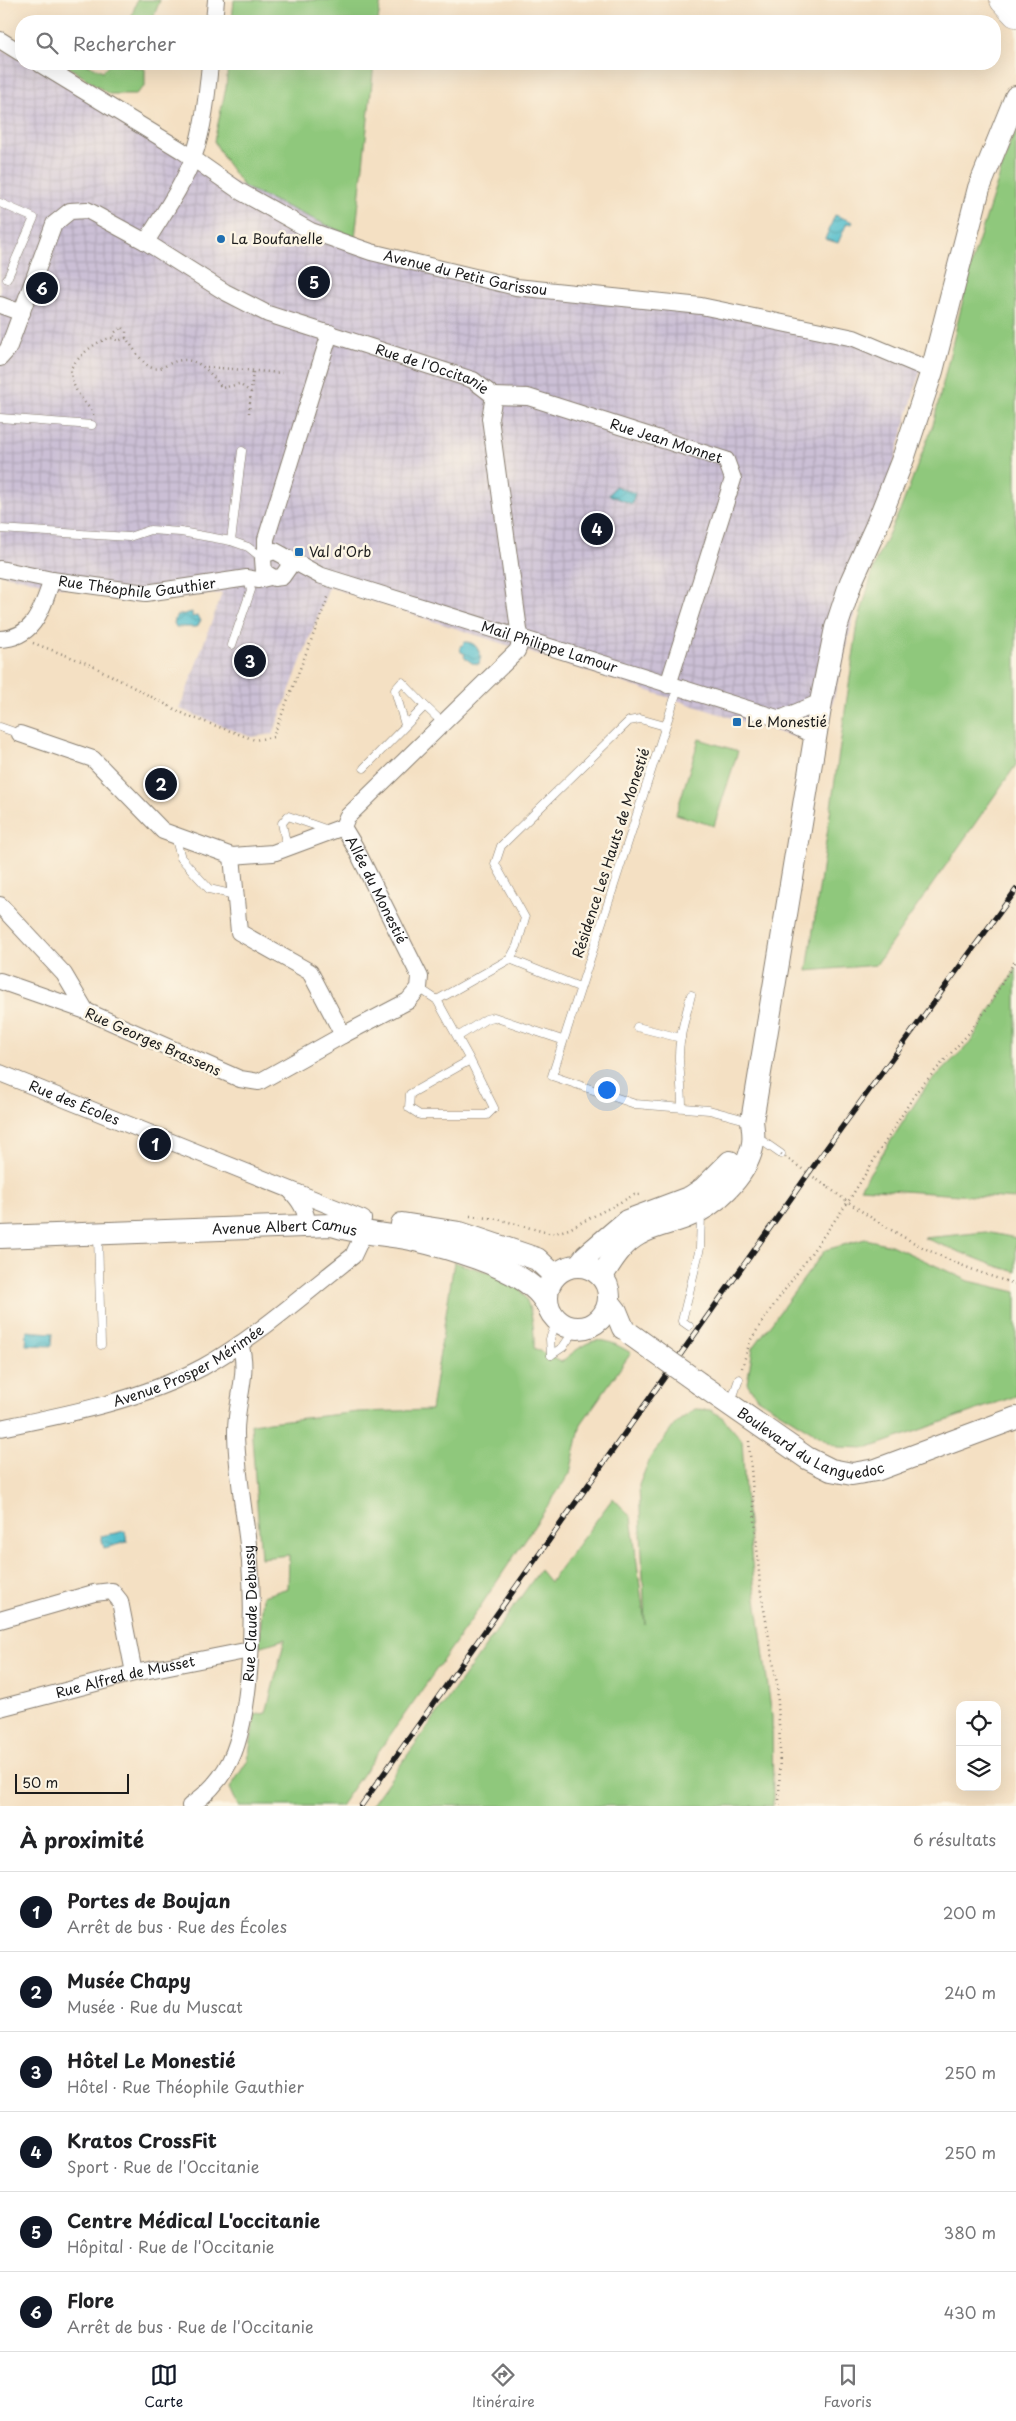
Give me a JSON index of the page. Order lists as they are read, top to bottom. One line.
{"streets":{"street":["Avenue du Petit Garissou","Rue de l'Occitanie","Rue Jean Monnet","Rue Théophile Gauthier","Mail Philippe Lamour","Allée du Monestié","Rue Georges Brassens","Rue des Écoles","Avenue Albert Camus","Avenue Prosper Mérimée","Boulevard du Languedoc","Rue Claude Debussy","Rue Alfred de Musset"],"lane":["Résidence Les Hauts de Monestié"]},"crossings":[["Rue de l'Occitanie","Rue Jean Monnet"],["Rue de l'Occitanie","Mail Philippe Lamour"],["Rue de l'Occitanie","Allée du Monestié"],["Rue Jean Monnet","Mail Philippe Lamour"],["Rue Jean Monnet","Résidence Les Hauts de Monestié"],["Rue Théophile Gauthier","Mail Philippe Lamour"],["Mail Philippe Lamour","Résidence Les Hauts de Monestié"],["Mail Philippe Lamour","Allée du Monestié"],["Rue des Écoles","Avenue Albert Camus"],["Rue des Écoles","Avenue Prosper Mérimée"],["Avenue Albert Camus","Avenue Prosper Mérimée"],["Avenue Albert Camus","Boulevard du Languedoc"],["Avenue Prosper Mérimée","Rue Claude Debussy"],["Rue Claude Debussy","Rue Alfred de Musset"]],"places":{"other":["La Boufanelle"],"transit":["Val d'Orb","Le Monestié"]},"scale_bar":"50 m","page":{"search":"Rechercher","pins":["5","6","4","3","2","1"],"scale":"50 m","heading":["À proximité","6 résultats"],"list":[{"mark":"1","name":"Portes de Boujan","note":"Arrêt de bus · Rue des Écoles","value":"200 m"},{"mark":"2","name":"Musée Chapy","note":"Musée · Rue du Muscat","value":"240 m"},{"mark":"3","name":"Hôtel Le Monestié","note":"Hôtel · Rue Théophile Gauthier","value":"250 m"},{"mark":"4","name":"Kratos CrossFit","note":"Sport · Rue de l'Occitanie","value":"250 m"},{"mark":"5","name":"Centre Médical L'occitanie","note":"Hôpital · Rue de l'Occitanie","value":"380 m"},{"mark":"6","name":"Flore","note":"Arrêt de bus · Rue de l'Occitanie","value":"430 m"}],"nav":["Carte","Itinéraire","Favoris"]}}
